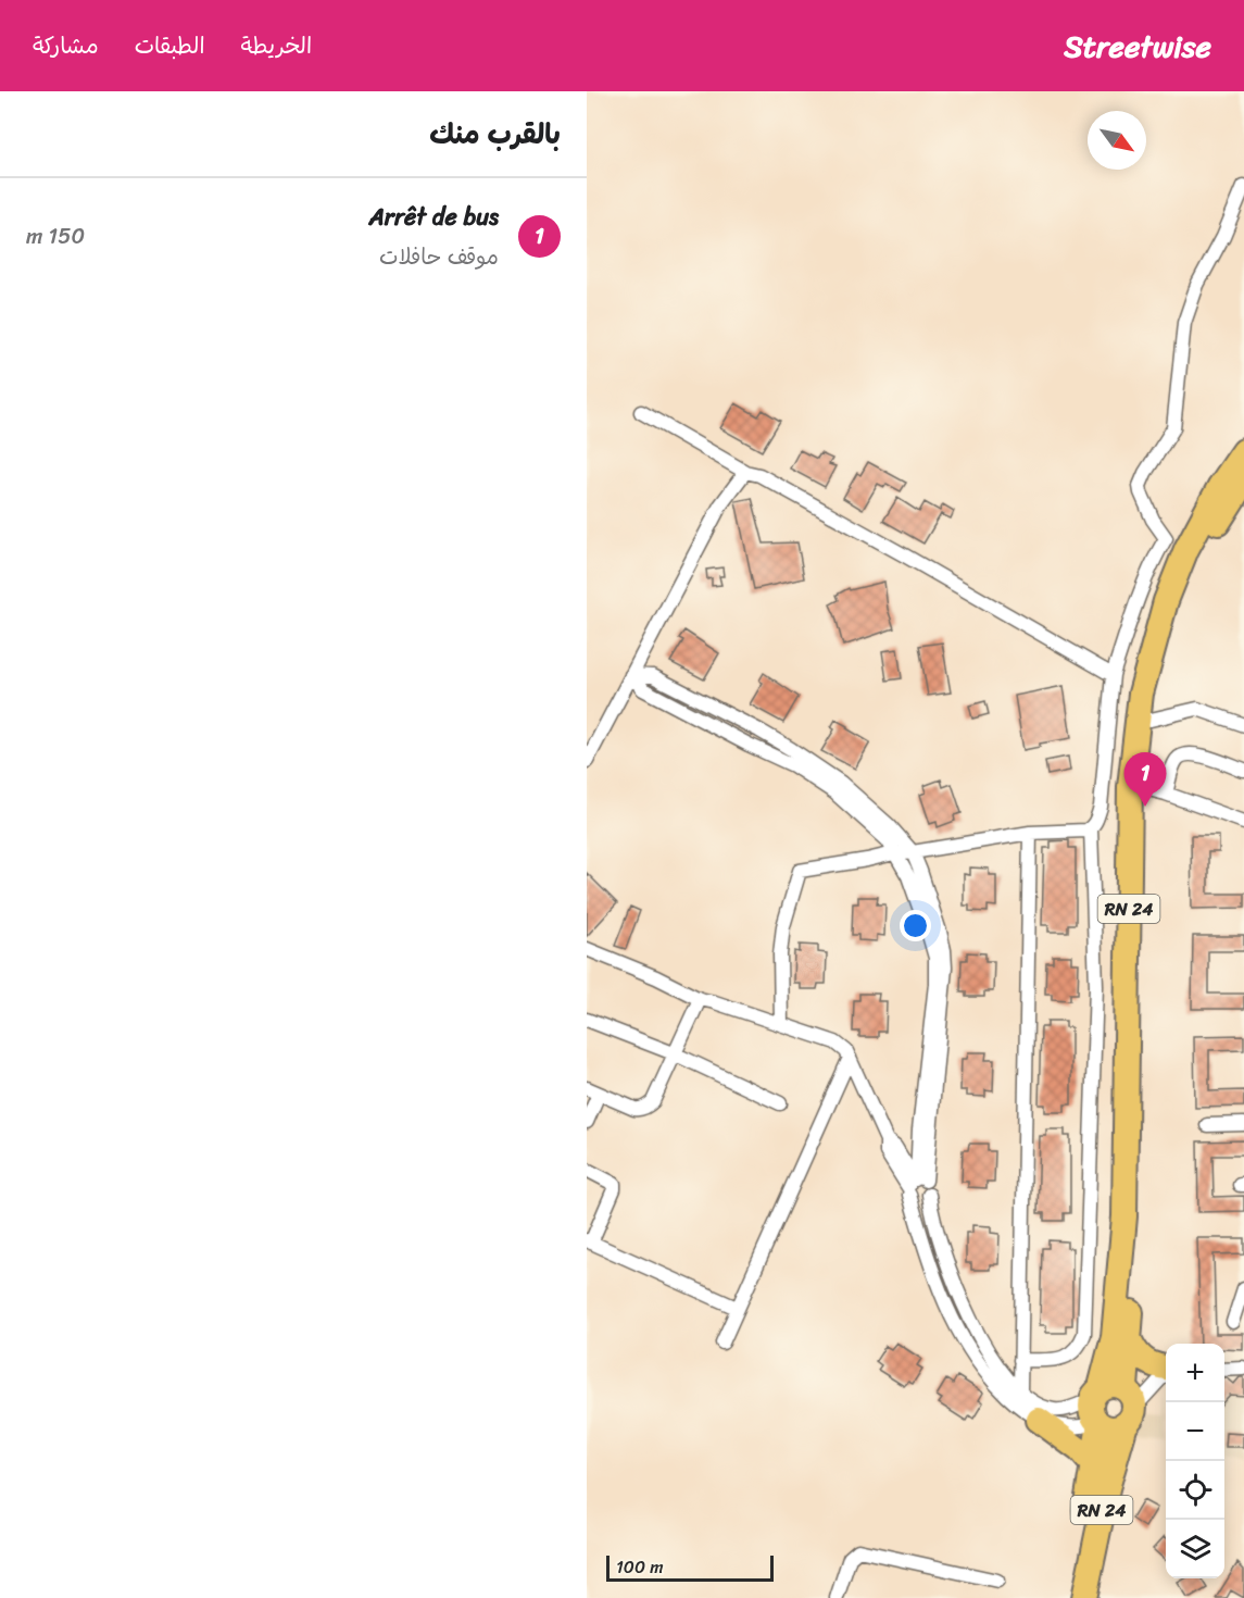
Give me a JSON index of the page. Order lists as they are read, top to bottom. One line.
{"streets":{"highway":["RN 24"]},"scale_bar":"100 m","north":"bottom right","page":{"header":"Streetwise","nav":["الخريطة","الطبقات","مشاركة"],"heading":"بالقرب منك","list":[{"mark":"1","name":"Arrêt de bus","note":"موقف حافلات","value":"150 m"}],"pins":"1","map_buttons":["+","−"],"scale":"100 m"}}
